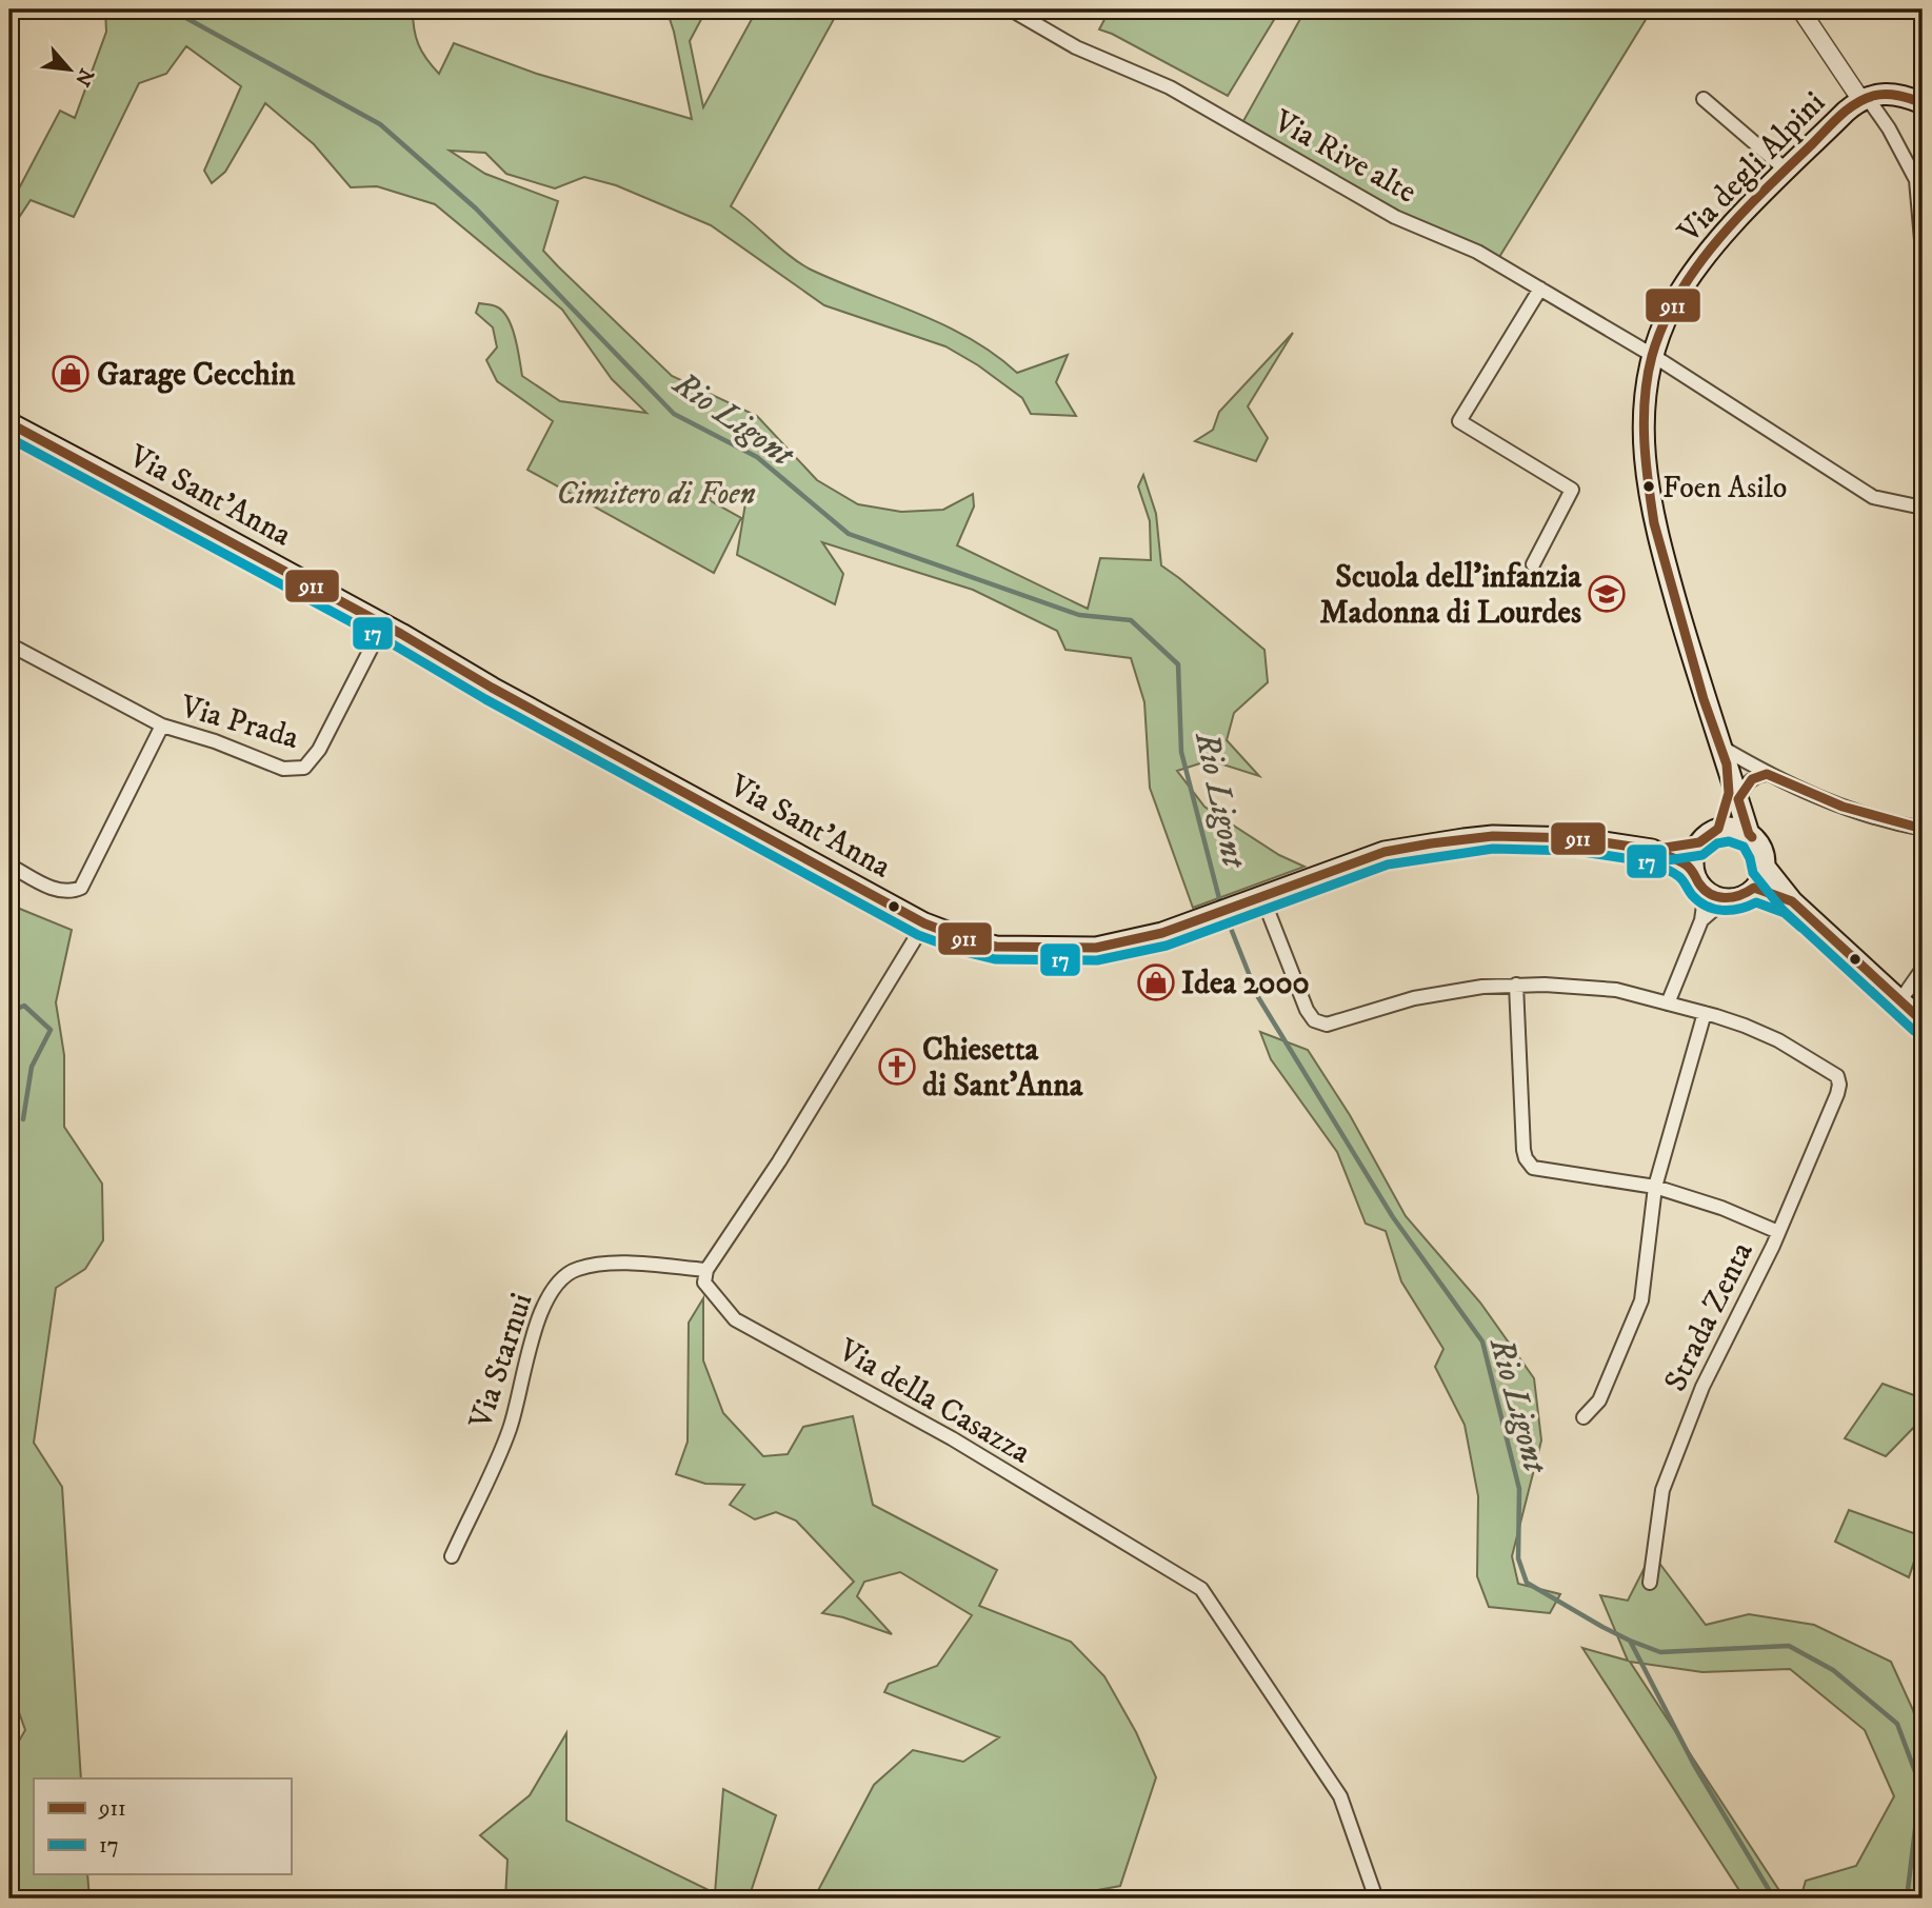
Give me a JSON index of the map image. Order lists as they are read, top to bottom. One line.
{"streets":{"main road":["Via degli Alpini","Via Sant'Anna"],"street":["Via Rive alte","Via Prada","Strada Zenta","Via Starnui","Via della Casazza"]},"crossings":[["Via Rive alte","Via degli Alpini"],["Via degli Alpini","Via Sant'Anna"],["Via Sant'Anna","Via Prada"],["Via Starnui","Via della Casazza"]],"water":["Rio Ligont"],"parks":["Cimitero di Foen"],"places":{"shop":["Garage Cecchin","Idea 2000"],"other":["Foen Asilo"],"school or university":["Scuola dell'infanzia Madonna di Lourdes"],"church":["Chiesetta di Sant'Anna"]},"lines":["transit line 911","transit line 17"],"legend":["911","17"],"north":"bottom right"}
